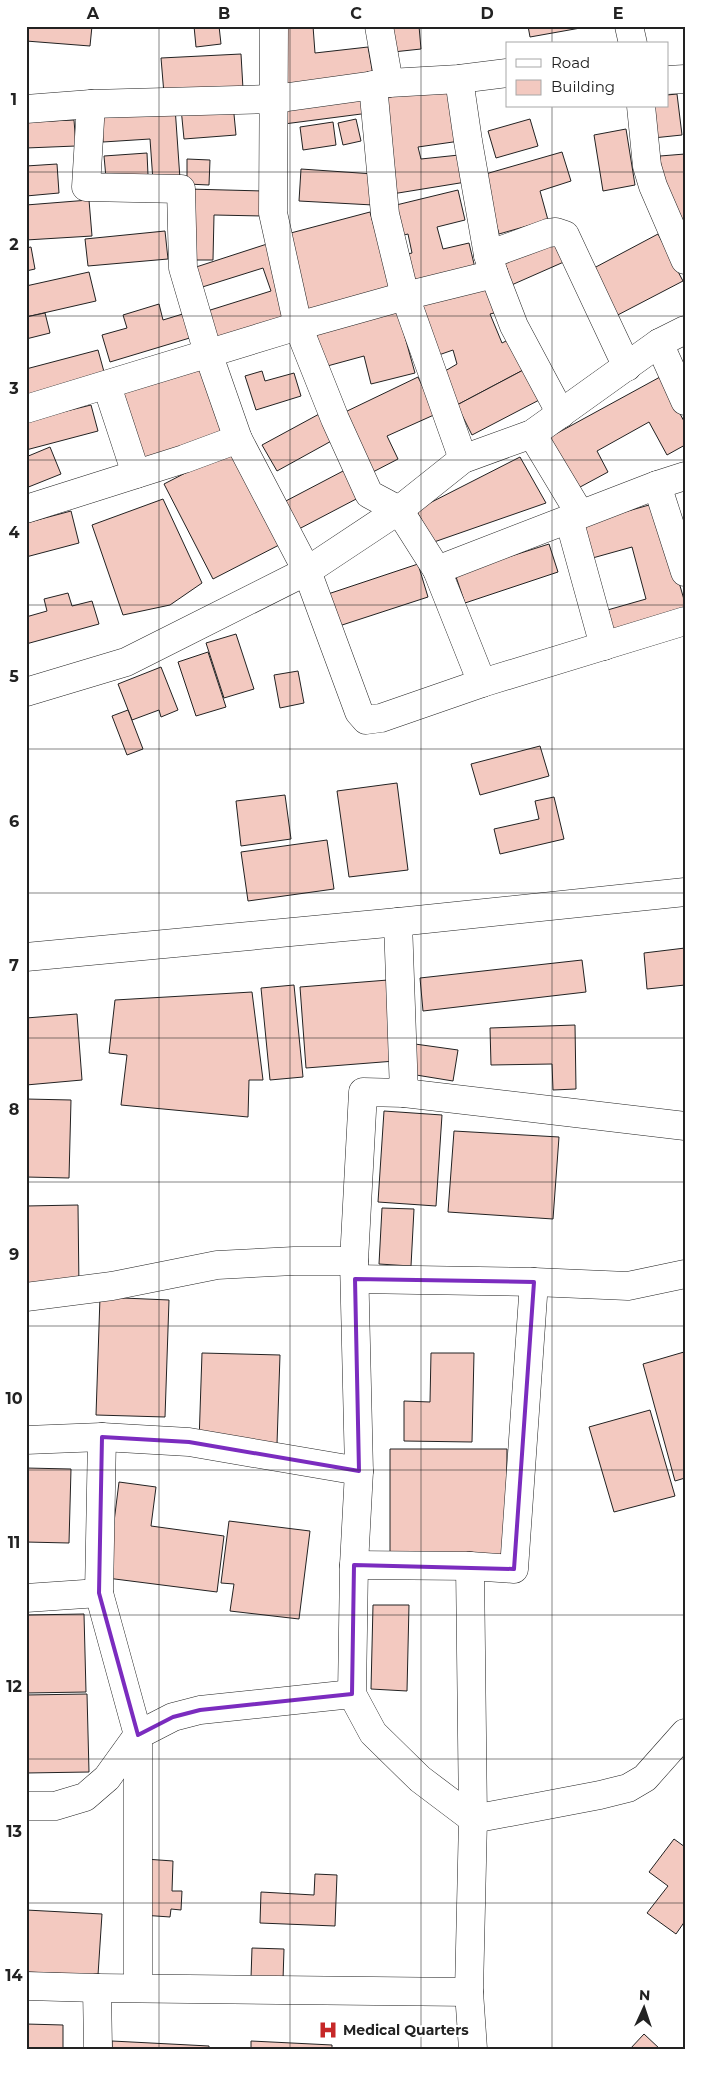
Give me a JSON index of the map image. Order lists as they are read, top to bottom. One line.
{"places":{"hospital":["Medical Quarters"]},"legend":["Road","Building"],"north":"top","grid":{"columns":["A","B","C","D","E"],"rows":["1","2","3","4","5","6","7","8","9","10","11","12","13","14"]}}
